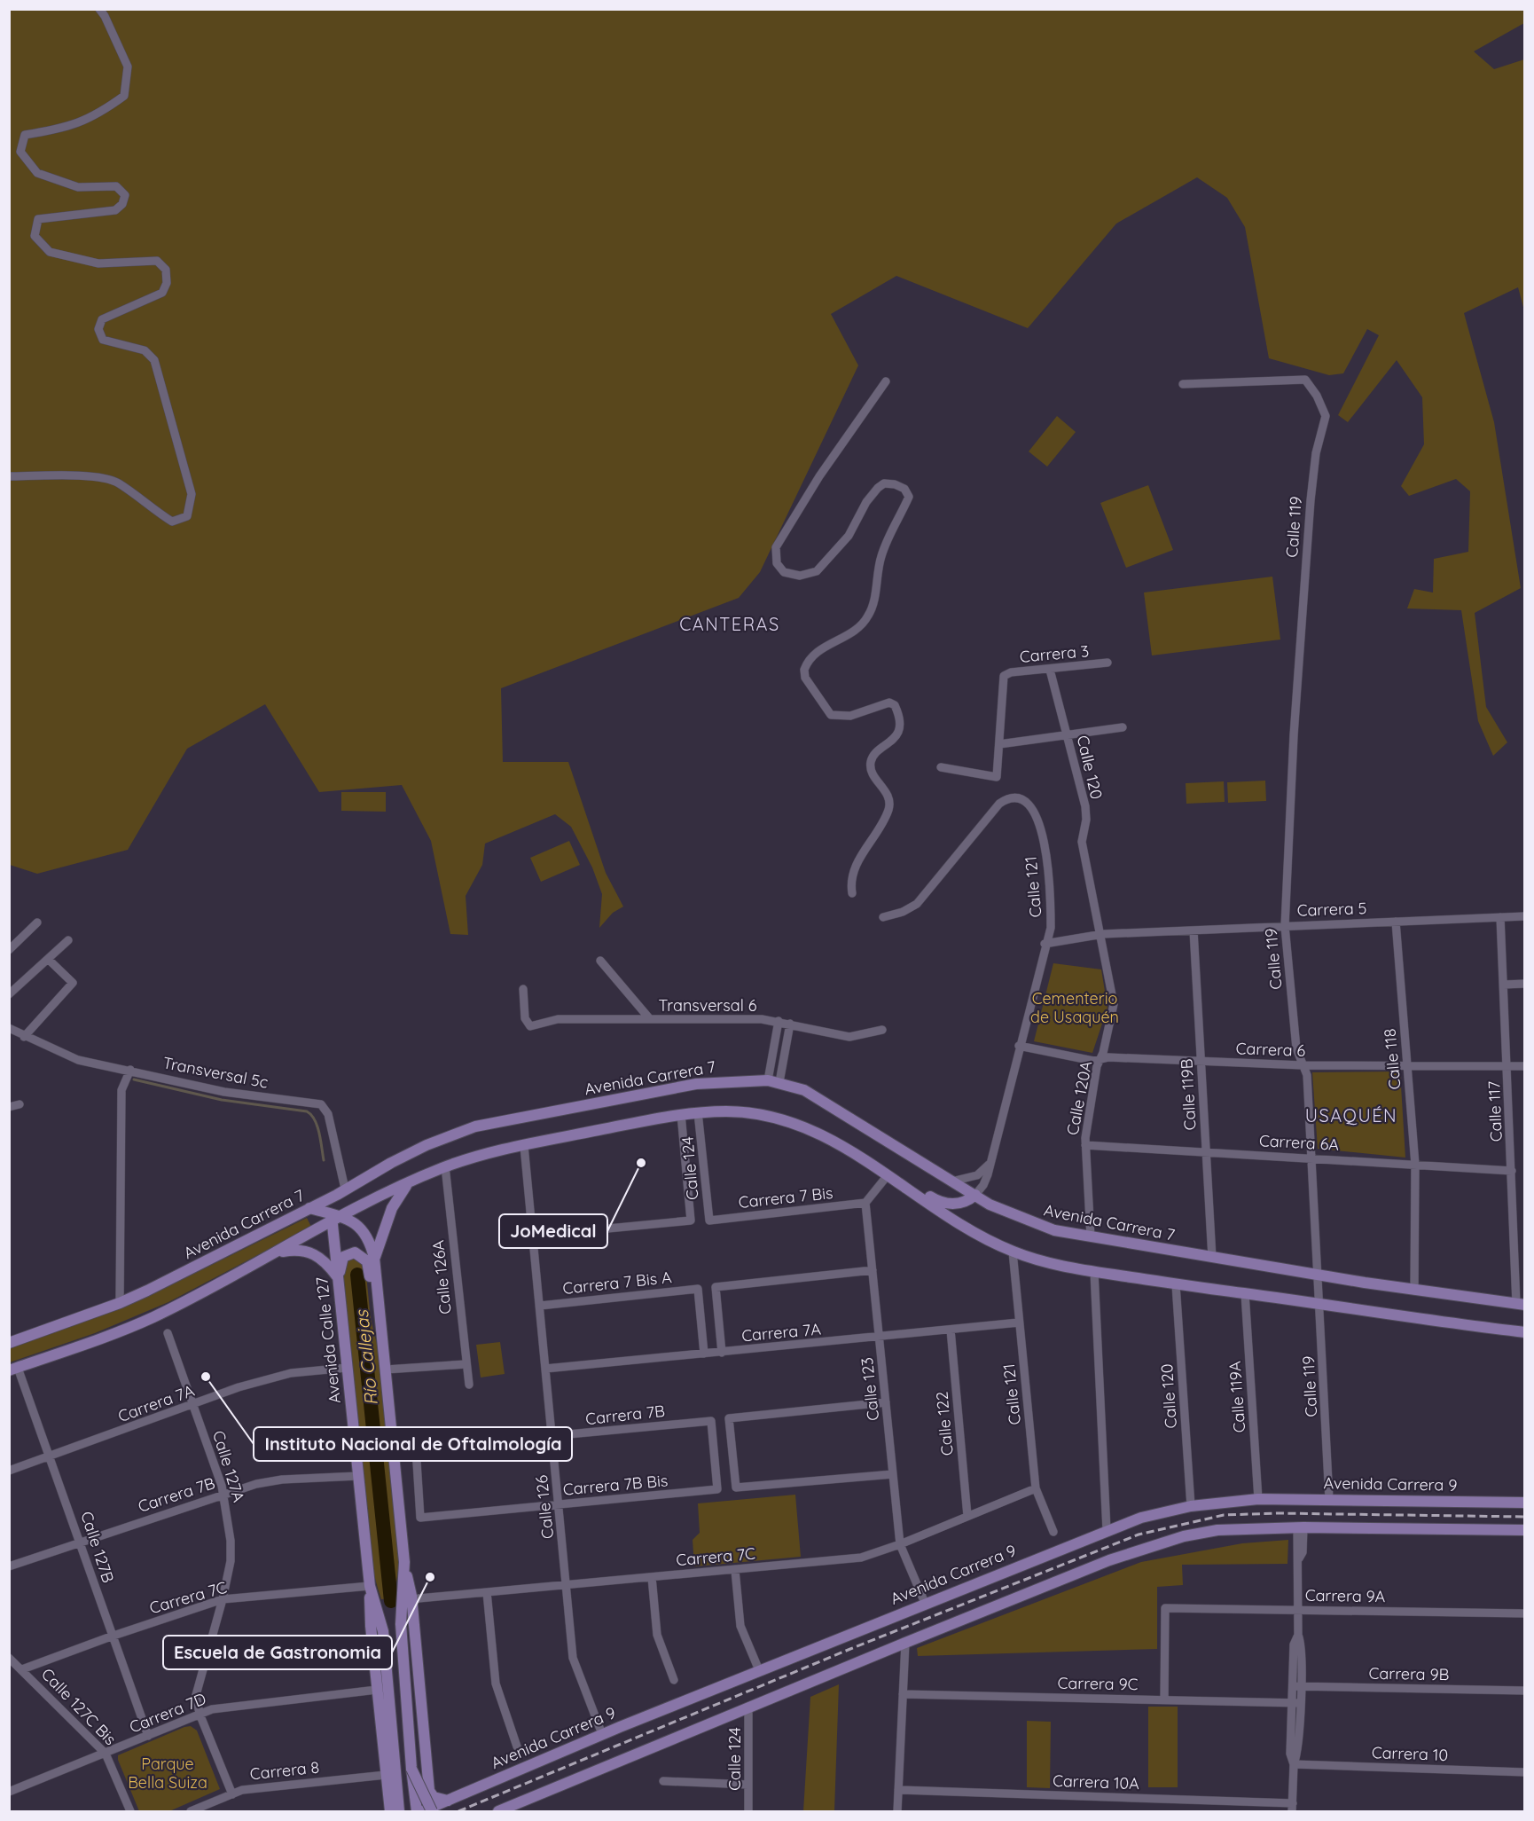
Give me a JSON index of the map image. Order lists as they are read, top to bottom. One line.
{"streets":{"main road":["Avenida Carrera 7","Avenida Calle 127","Avenida Carrera 9"],"street":["Calle 119","Carrera 3","Calle 120","Calle 121","Carrera 5","Transversal 6","Carrera 6","Calle 118","Transversal 5c","Calle 119B","Calle 120A","Calle 117","Carrera 6A","Calle 124","Carrera 7 Bis","Calle 126A","Carrera 7 Bis A","Carrera 7A","Calle 123","Calle 119A","Carrera 7B","Calle 122","Calle 127A","Carrera 7B Bis","Calle 126","Calle 127B","Carrera 7C","Carrera 9A","Carrera 9B","Carrera 9C","Calle 127C Bis","Carrera 7D","Carrera 10","Carrera 8","Carrera 10A"]},"crossings":[["Calle 119","Carrera 5"],["Calle 119","Carrera 6"],["Calle 119","Avenida Carrera 7"],["Calle 119","Carrera 6A"],["Calle 119","Avenida Carrera 9"],["Carrera 3","Calle 120"],["Calle 120","Carrera 5"],["Calle 120","Calle 120A"],["Calle 120","Avenida Carrera 9"],["Calle 121","Carrera 5"],["Calle 121","Carrera 6"],["Calle 121","Avenida Carrera 7"],["Calle 121","Carrera 7A"],["Calle 121","Carrera 7C"],["Carrera 5","Calle 118"],["Carrera 5","Calle 119B"],["Carrera 5","Calle 120A"],["Carrera 5","Calle 117"],["Carrera 6","Calle 118"],["Carrera 6","Calle 119B"],["Carrera 6","Calle 120A"],["Carrera 6","Calle 117"],["Calle 118","Avenida Carrera 7"],["Calle 118","Carrera 6A"],["Transversal 5c","Avenida Carrera 7"],["Transversal 5c","Avenida Calle 127"],["Avenida Carrera 7","Calle 119B"],["Avenida Carrera 7","Calle 120A"],["Avenida Carrera 7","Calle 117"],["Avenida Carrera 7","Avenida Calle 127"],["Calle 119B","Carrera 6A"],["Calle 120A","Carrera 6A"],["Calle 117","Carrera 6A"],["Calle 124","Carrera 7 Bis"],["Calle 124","Calle 126"],["Carrera 7 Bis","Calle 123"],["Carrera 7 Bis A","Carrera 7A"],["Carrera 7 Bis A","Calle 126"],["Carrera 7A","Avenida Calle 127"],["Carrera 7A","Calle 123"],["Carrera 7A","Calle 122"],["Carrera 7A","Calle 127A"],["Carrera 7A","Calle 126"],["Carrera 7A","Calle 127B"],["Avenida Calle 127","Carrera 7B"],["Avenida Calle 127","Carrera 7C"],["Calle 123","Avenida Carrera 9"],["Calle 123","Carrera 7C"],["Calle 119A","Avenida Carrera 9"],["Carrera 7B","Calle 127A"],["Carrera 7B","Carrera 7B Bis"],["Carrera 7B","Calle 126"],["Carrera 7B","Calle 127B"],["Calle 122","Carrera 7C"],["Calle 127A","Carrera 7C"],["Calle 127A","Carrera 7D"],["Calle 127A","Carrera 8"],["Avenida Carrera 9","Calle 126"],["Carrera 7B Bis","Calle 126"],["Calle 126","Carrera 7C"],["Calle 127B","Carrera 7C"],["Calle 127B","Carrera 7D"],["Carrera 7C","Calle 127C Bis"],["Carrera 9A","Carrera 9C"],["Calle 127C Bis","Carrera 7D"]],"districts":["CANTERAS","USAQUÉN"],"water":["Río Callejas"],"parks":["Cementerio de Usaquén","Parque Bella Suiza"],"places":["JoMedical","Instituto Nacional de Oftalmología","Escuela de Gastronomia"]}
